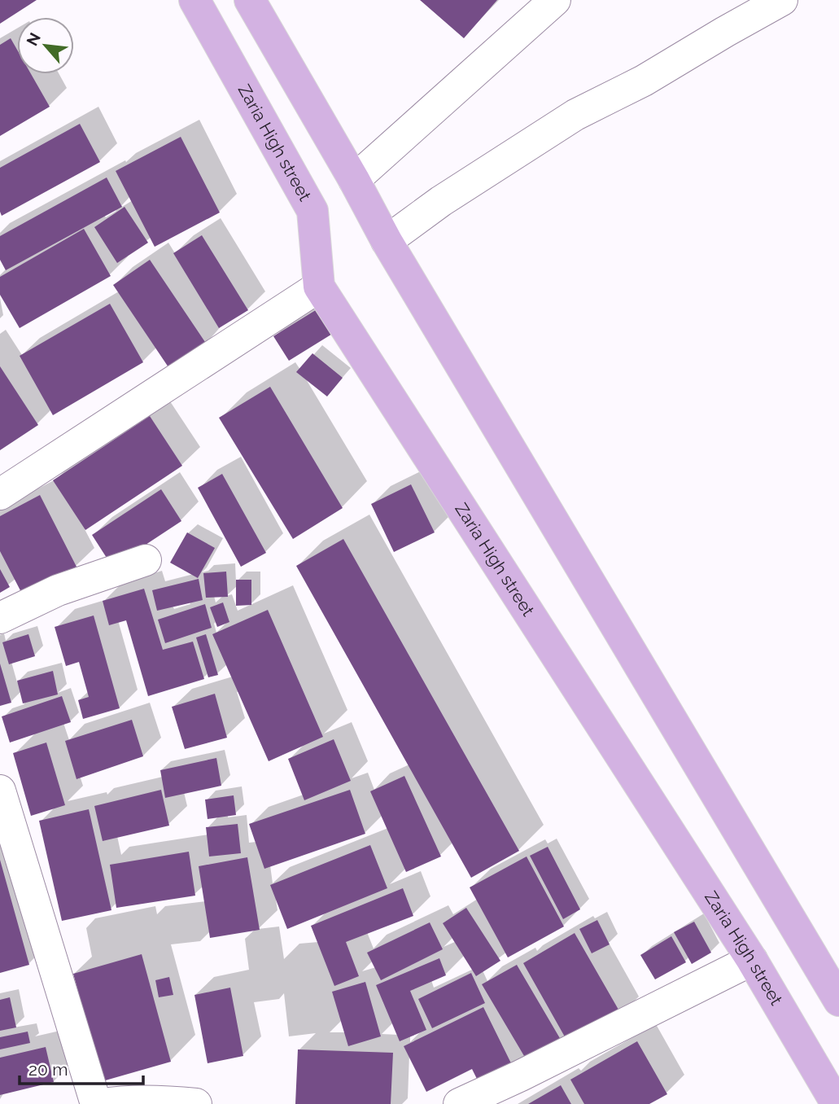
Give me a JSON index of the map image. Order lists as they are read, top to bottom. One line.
{"streets":{"main road":["Zaria High street"]},"scale_bar":"20 m","north":"top left"}
